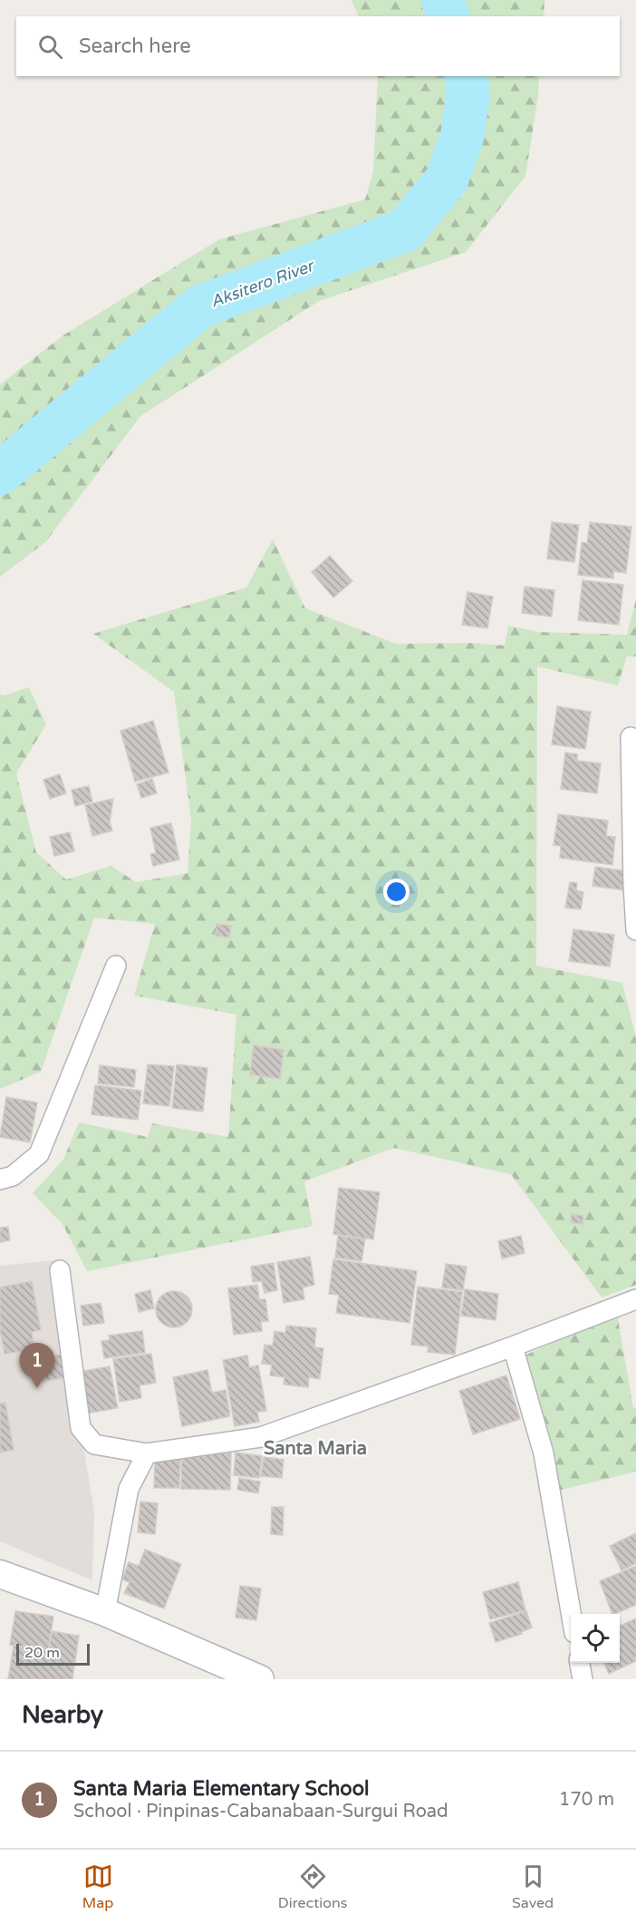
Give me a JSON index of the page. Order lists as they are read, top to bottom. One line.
{"districts":["Santa Maria"],"water":["Aksitero River"],"scale_bar":"20 m","page":{"search":"Search here","pins":"1","scale":"20 m","heading":"Nearby","list":[{"mark":"1","name":"Santa Maria Elementary School","note":"School · Pinpinas-Cabanabaan-Surgui Road","value":"170 m"}],"nav":["Map","Directions","Saved"]}}
